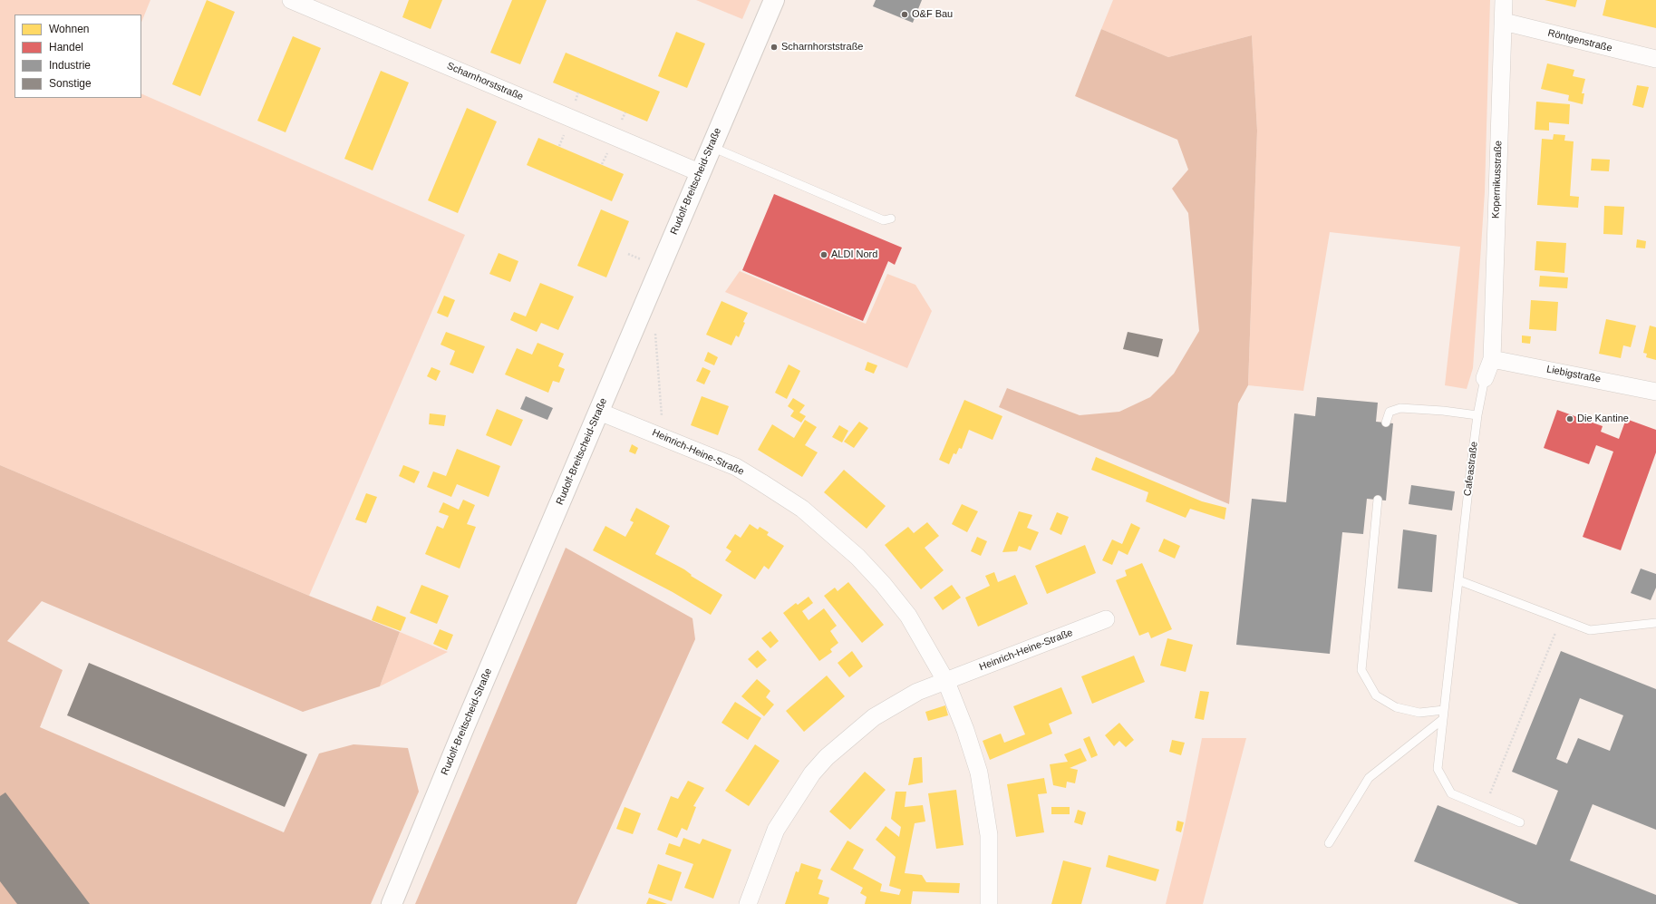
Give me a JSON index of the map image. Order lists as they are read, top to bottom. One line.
{"streets":{"street":["Röntgenstraße","Scharnhorststraße","Kopernikusstraße","Rudolf-Breitscheid-Straße","Liebigstraße","Heinrich-Heine-Straße","Cafeastraße"]},"crossings":[["Röntgenstraße","Kopernikusstraße"],["Scharnhorststraße","Rudolf-Breitscheid-Straße"],["Kopernikusstraße","Liebigstraße"],["Kopernikusstraße","Cafeastraße"],["Rudolf-Breitscheid-Straße","Heinrich-Heine-Straße"],["Liebigstraße","Cafeastraße"]],"places":["O&F Bau","Scharnhorststraße","ALDI Nord","Die Kantine"],"legend":["Wohnen","Handel","Industrie","Sonstige"]}
